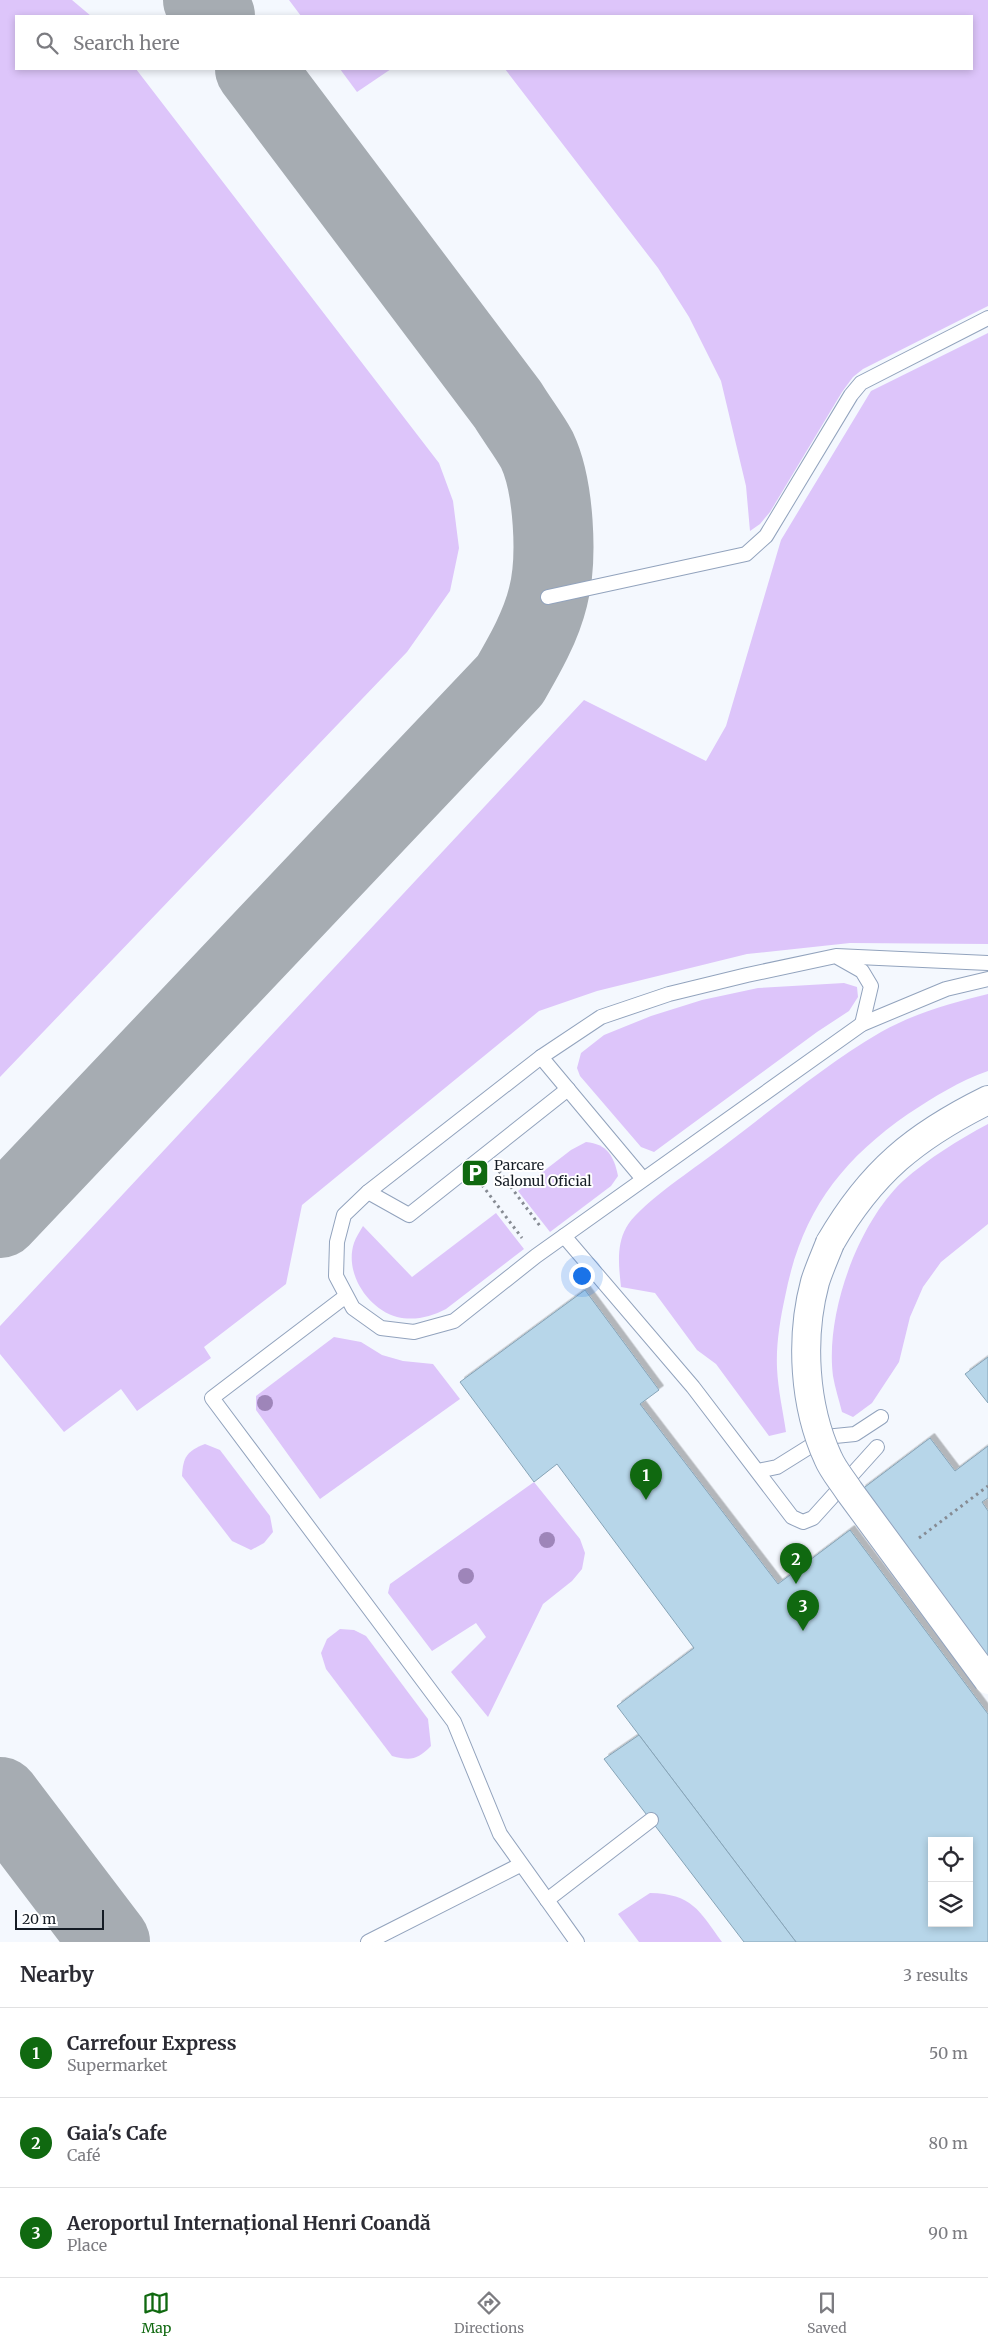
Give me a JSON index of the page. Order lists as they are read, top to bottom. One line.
{"places":{"parking":["Parcare Salonul Oficial"]},"scale_bar":"20 m","page":{"search":"Search here","pins":["1","2","3"],"scale":"20 m","heading":["Nearby","3 results"],"list":[{"mark":"1","name":"Carrefour Express","note":"Supermarket","value":"50 m"},{"mark":"2","name":"Gaia's Cafe","note":"Café","value":"80 m"},{"mark":"3","name":"Aeroportul Internațional Henri Coandă","note":"Place","value":"90 m"}],"nav":["Map","Directions","Saved"]}}
